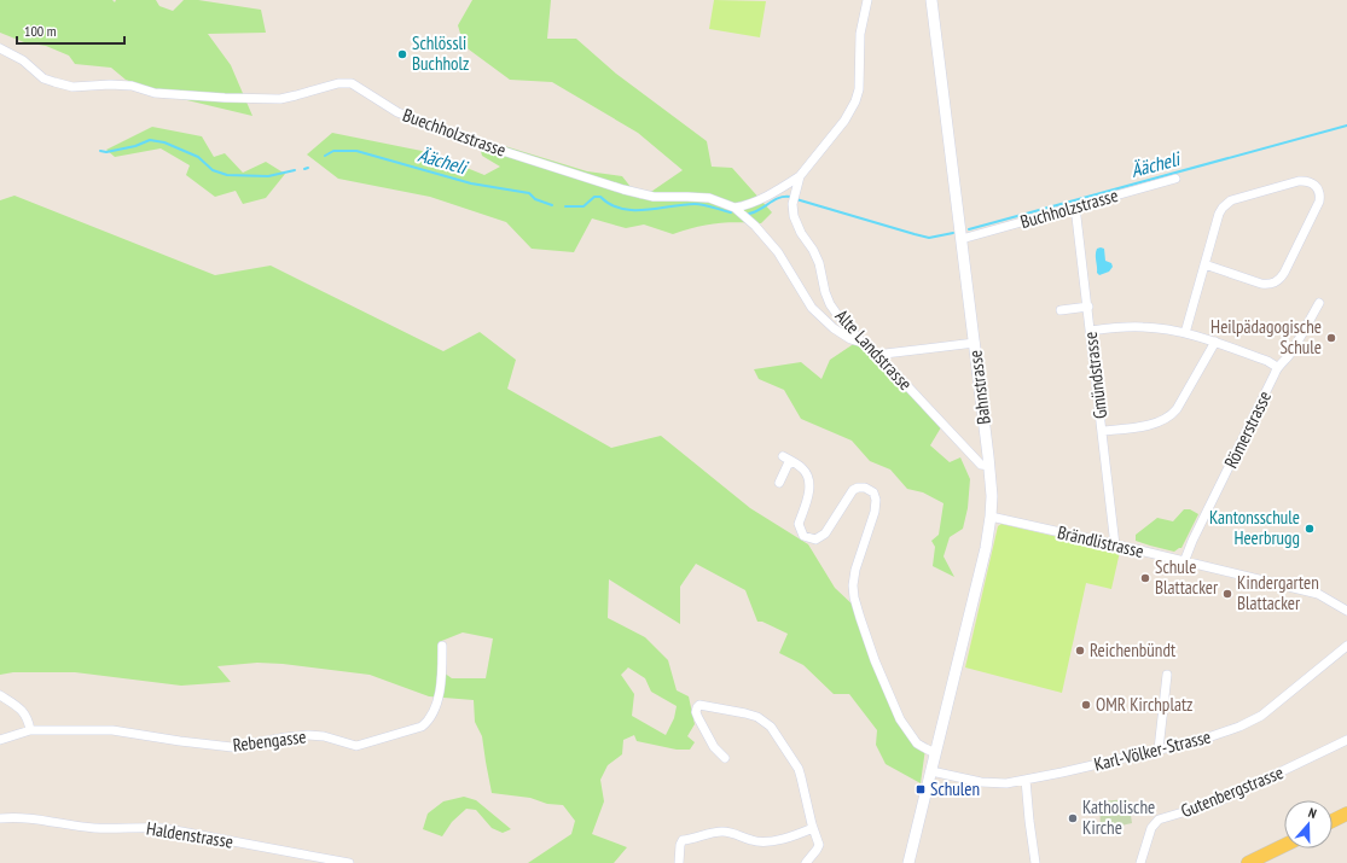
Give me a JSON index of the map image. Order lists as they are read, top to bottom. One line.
{"streets":{"main road":["Bahnstrasse"],"street":["Buechholzstrasse","Buchholzstrasse","Alte Landstrasse","Gmündstrasse","Römerstrasse","Brändlistrasse","Rebengasse","Karl-Völker-Strasse","Gutenbergstrasse","Haldenstrasse"]},"crossings":[["Buechholzstrasse","Alte Landstrasse"],["Buchholzstrasse","Gmündstrasse"],["Buchholzstrasse","Bahnstrasse"],["Alte Landstrasse","Bahnstrasse"],["Gmündstrasse","Brändlistrasse"],["Bahnstrasse","Brändlistrasse"],["Bahnstrasse","Karl-Völker-Strasse"],["Römerstrasse","Brändlistrasse"]],"water":["Äächeli"],"places":{"other":["Schlössli Buchholz","Heilpädagogische Schule","Kantonsschule Heerbrugg","Schule Blattacker","Kindergarten Blattacker","Reichenbündt","OMR Kirchplatz","Katholische Kirche"],"transit":["Schulen"]},"scale_bar":"100 m","north":"top"}
